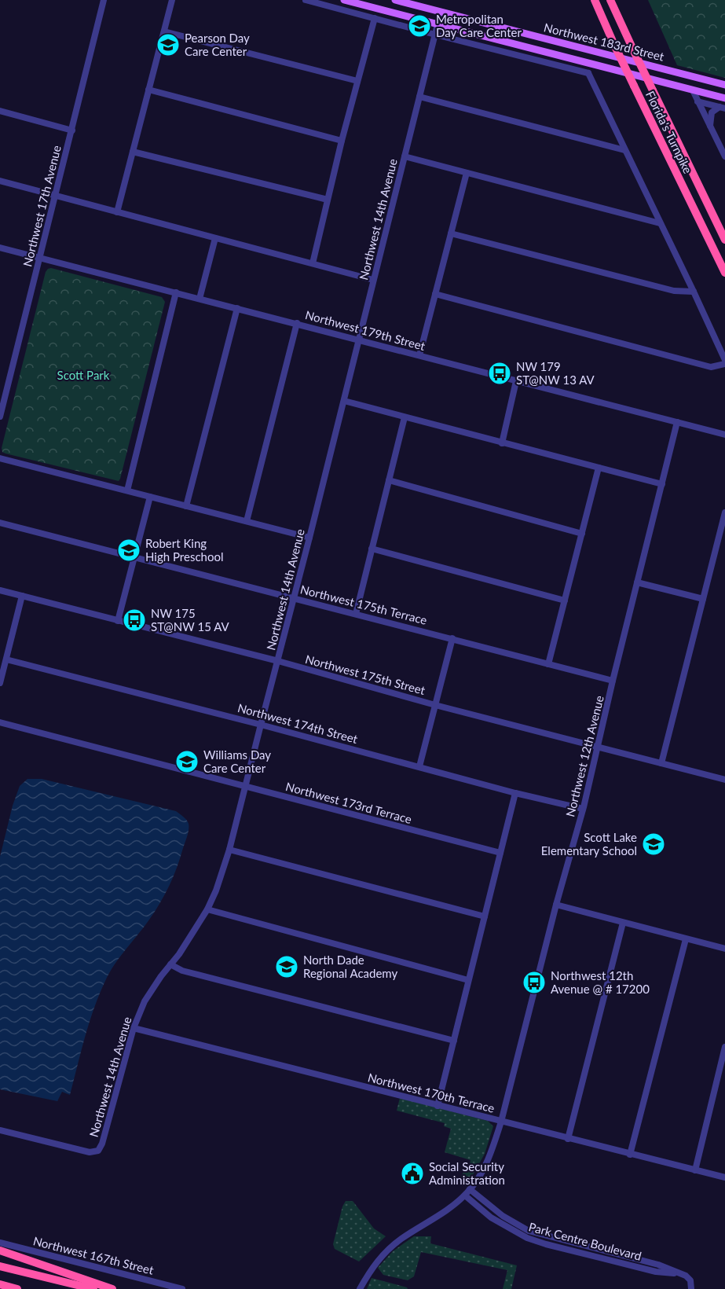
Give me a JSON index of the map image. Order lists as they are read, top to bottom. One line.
{"streets":{"highway":["Florida's Turnpike"],"main road":["Northwest 183rd Street"],"street":["Northwest 17th Avenue","Northwest 14th Avenue","Northwest 179th Street","Northwest 175th Terrace","Northwest 175th Street","Northwest 174th Street","Northwest 12th Avenue","Northwest 173rd Terrace","Northwest 170th Terrace","Park Centre Boulevard","Northwest 167th Street"]},"crossings":[["Northwest 183rd Street","Northwest 14th Avenue"],["Northwest 17th Avenue","Northwest 179th Street"],["Northwest 14th Avenue","Northwest 179th Street"],["Northwest 14th Avenue","Northwest 175th Terrace"],["Northwest 14th Avenue","Northwest 175th Street"],["Northwest 14th Avenue","Northwest 174th Street"],["Northwest 14th Avenue","Northwest 173rd Terrace"],["Northwest 14th Avenue","Northwest 170th Terrace"],["Northwest 179th Street","Northwest 12th Avenue"],["Northwest 175th Terrace","Northwest 12th Avenue"],["Northwest 175th Street","Northwest 12th Avenue"],["Northwest 174th Street","Northwest 12th Avenue"],["Northwest 12th Avenue","Northwest 170th Terrace"],["Northwest 12th Avenue","Park Centre Boulevard"]],"parks":["Scott Park"],"places":{"school or university":["Metropolitan Day Care Center","Pearson Day Care Center","Robert King High Preschool","Williams Day Care Center","Scott Lake Elementary School","North Dade Regional Academy"],"bus stop":["NW 179 ST@NW 13 AV","NW 175 ST@NW 15 AV","Northwest 12th Avenue @ # 17200"],"public building":["Social Security Administration"]}}
